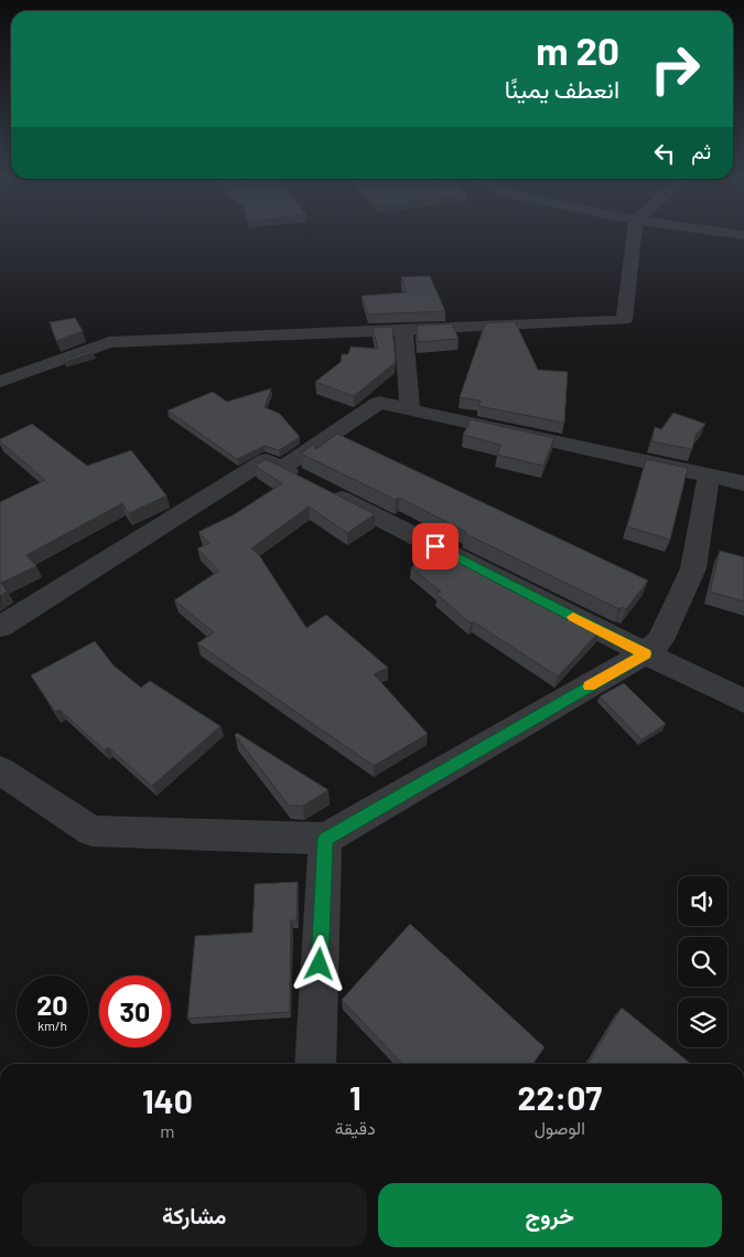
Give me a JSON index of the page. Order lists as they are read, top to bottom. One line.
{"page":{"turn":["20 m","انعطف يمينًا"],"then":"ثم","speed":"20 km/h","limit":"30","eta":["22:07","الوصول","1","دقيقة","140","m"],"buttons":["خروج","مشاركة"]}}
